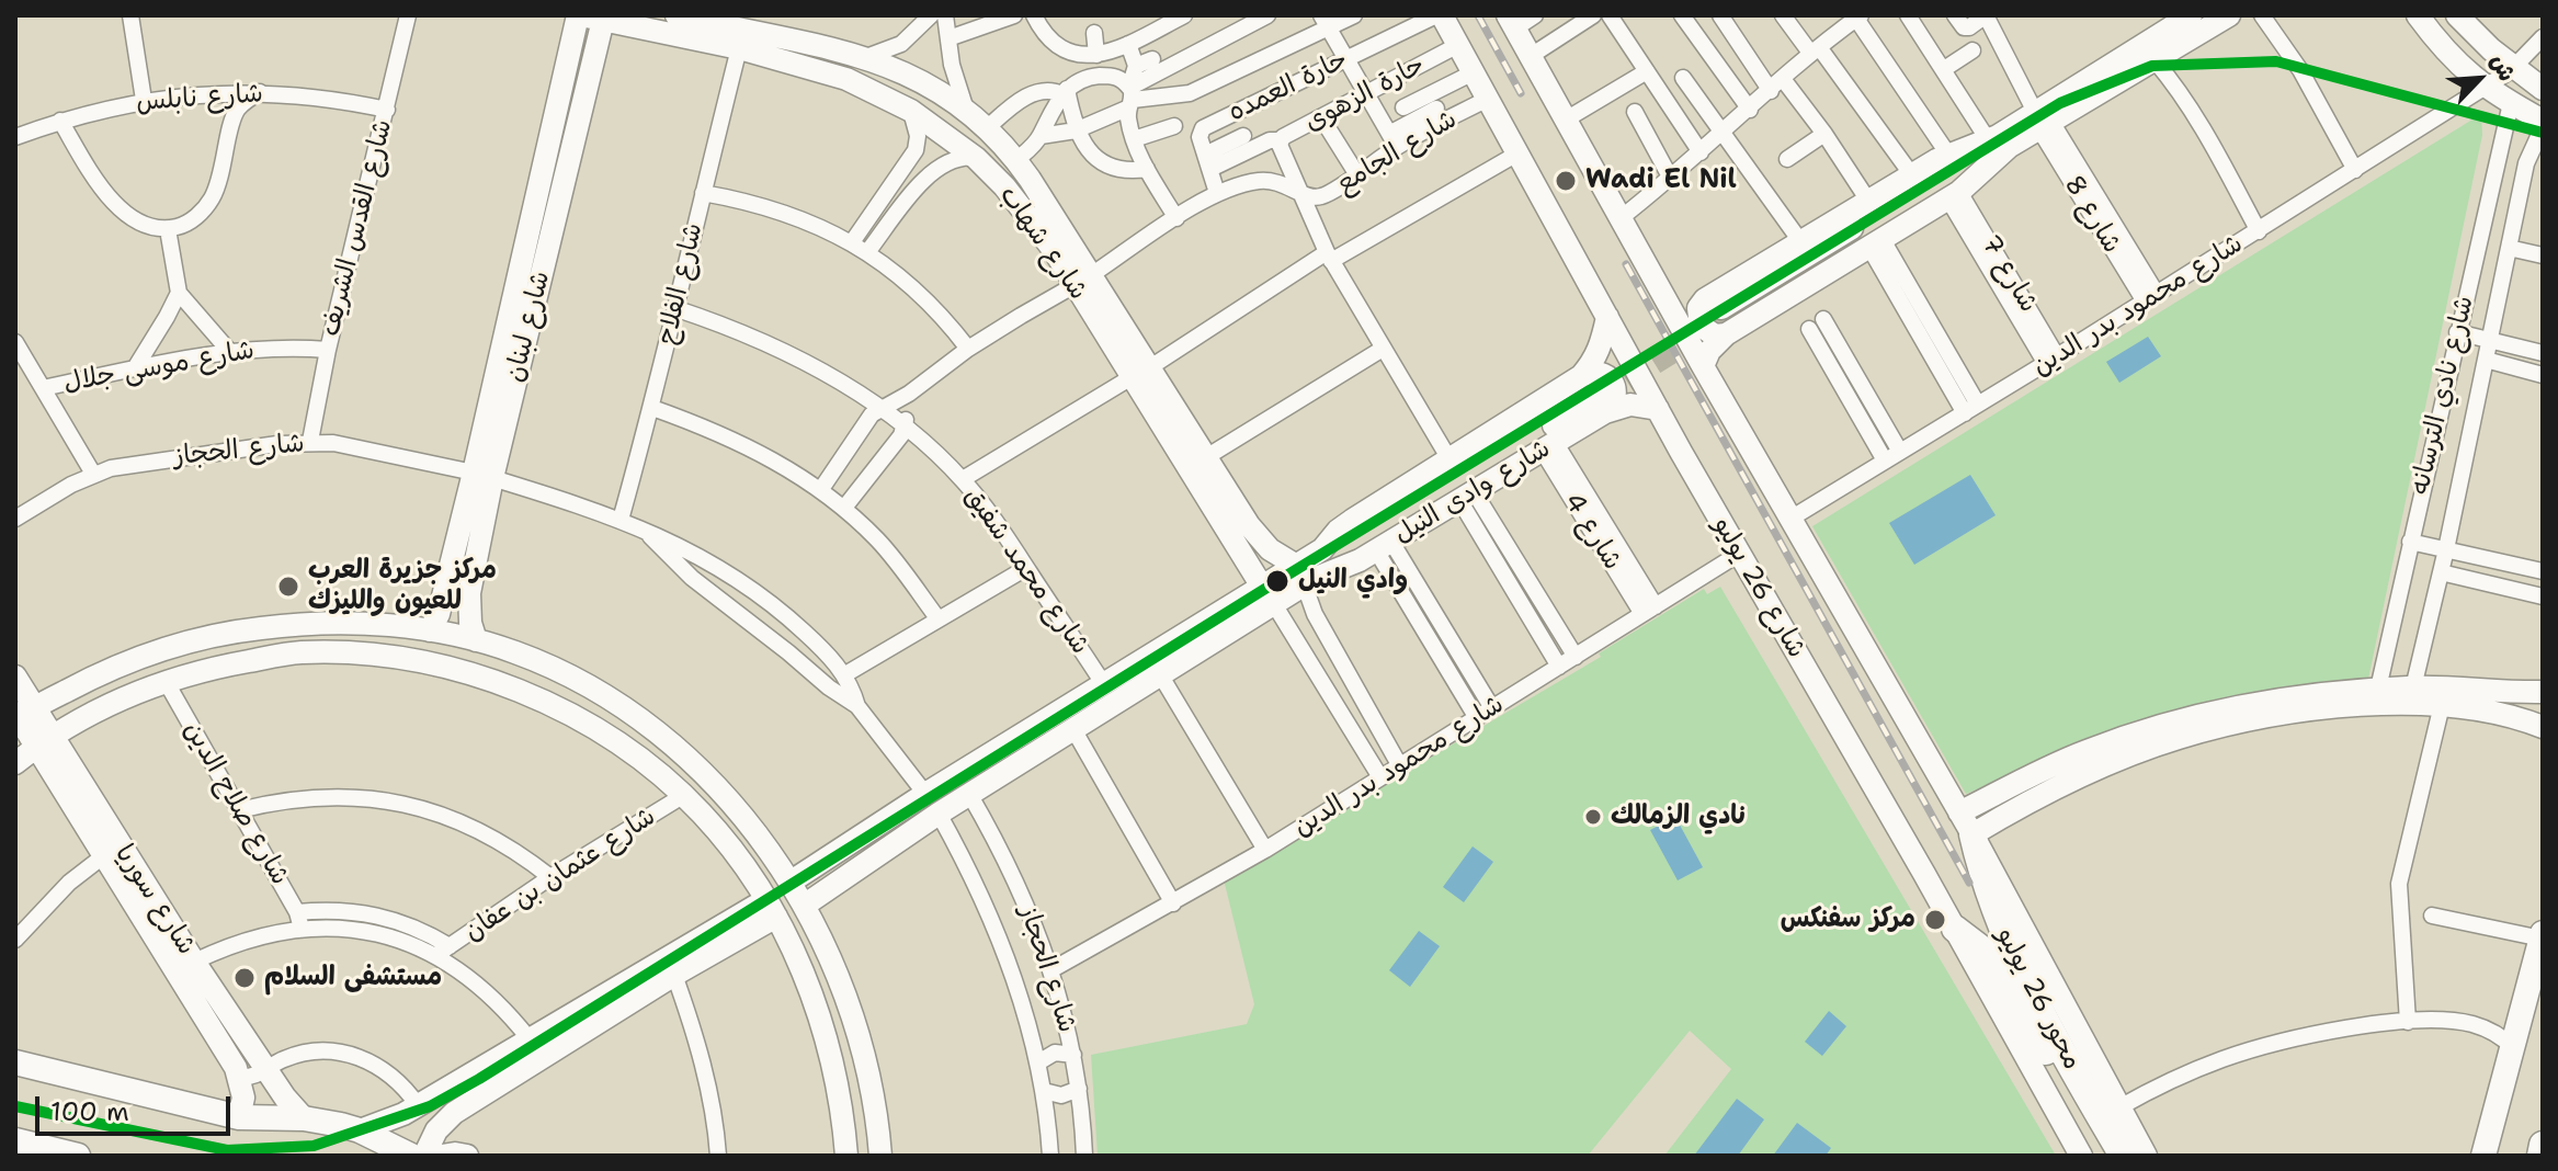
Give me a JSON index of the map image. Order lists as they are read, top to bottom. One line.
{"streets":{"highway":["محور 26 يوليو"],"street":["حارة العمده","حارة الزهوى","شارع نابلس","شارع الجامع","شارع 8","شارع القدس الشريف","شارع شهاب","شارع 7","شارع الفلاح","شارع محمود بدر الدين","شارع لبنان","شارع موسى جلال","شارع نادي الترسانه","شارع الحجاز","شارع وادى النيل","شارع 4","شارع محمد شفيق","شارع 26 يوليو","شارع صلاح الدين","شارع عثمان بن عفان","شارع سوريا"]},"crossings":[["حارة العمده","شارع 26 يوليو"],["حارة الزهوى","شارع الجامع"],["حارة الزهوى","شارع وادى النيل"],["حارة الزهوى","شارع 26 يوليو"],["شارع نابلس","شارع القدس الشريف"],["شارع الجامع","شارع 26 يوليو"],["شارع 8","شارع محمود بدر الدين"],["شارع القدس الشريف","شارع موسى جلال"],["شارع القدس الشريف","شارع الحجاز"],["شارع شهاب","شارع الفلاح"],["شارع شهاب","شارع لبنان"],["شارع شهاب","شارع وادى النيل"],["شارع 7","شارع محمود بدر الدين"],["شارع الفلاح","شارع الحجاز"],["شارع الفلاح","شارع محمد شفيق"],["شارع محمود بدر الدين","شارع الحجاز"],["شارع محمود بدر الدين","شارع 4"],["شارع محمود بدر الدين","شارع 26 يوليو"],["شارع لبنان","شارع الحجاز"],["شارع الحجاز","شارع وادى النيل"],["شارع وادى النيل","شارع 4"],["شارع وادى النيل","شارع محمد شفيق"],["شارع وادى النيل","شارع 26 يوليو"],["شارع 26 يوليو","محور 26 يوليو"]],"places":["Wadi El Nil","وادي النيل","مركز جزيرة العرب للعيون والليزك","نادي الزمالك","مركز سفنكس","مستشفى السلام"],"scale_bar":"100 m","north":"top right"}
